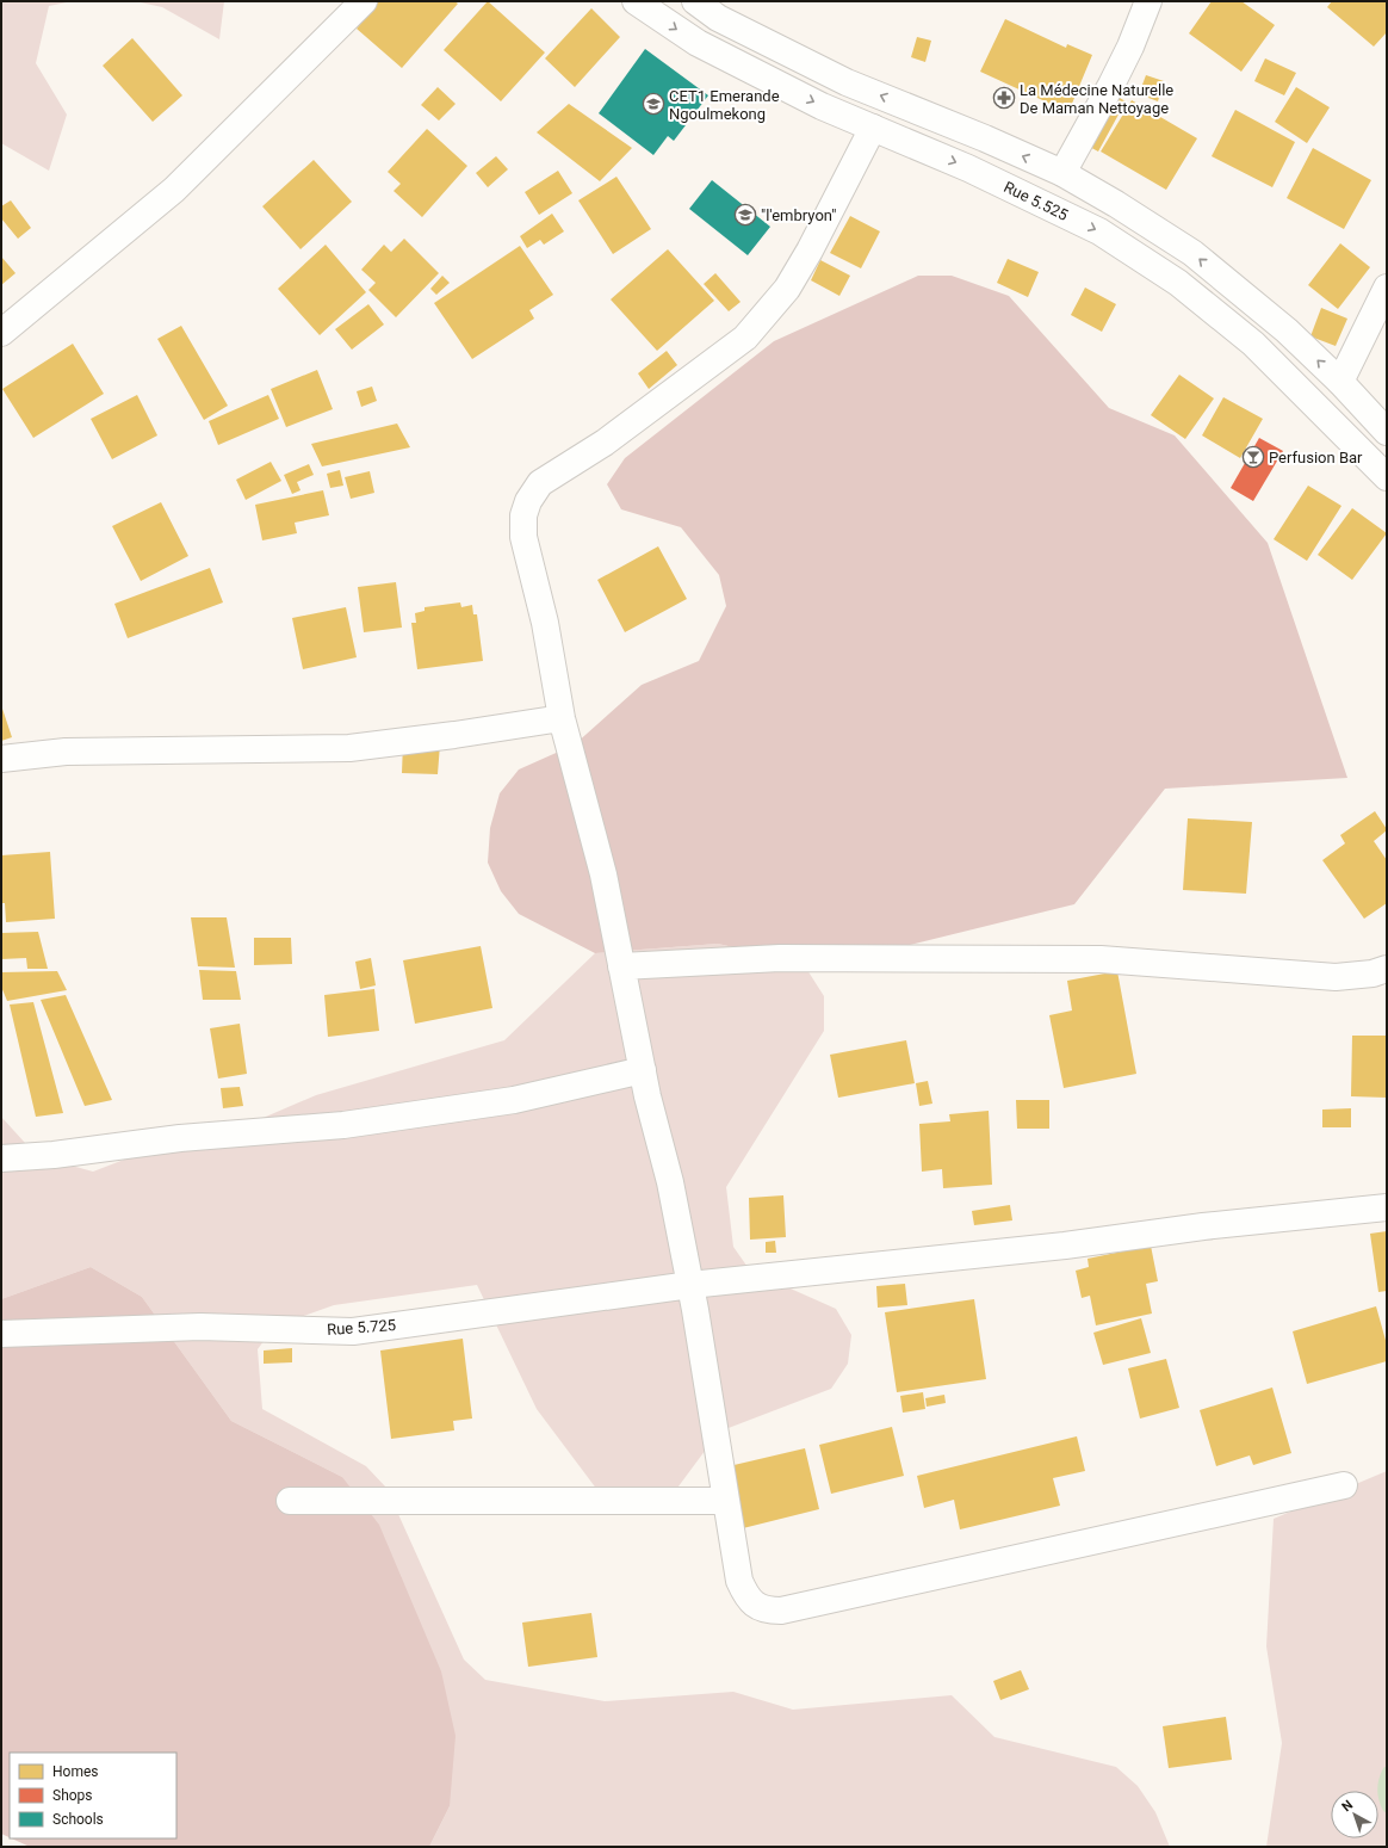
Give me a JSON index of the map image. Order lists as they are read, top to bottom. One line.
{"streets":{"street":["Rue 5.525","Rue 5.725"]},"places":{"pharmacy":["La Médecine Naturelle De Maman Nettoyage"],"school or university":["CET1 Emerande Ngoulmekong","\"l'embryon\""],"bar":["Perfusion Bar"]},"legend":["Homes","Shops","Schools"],"north":"top left"}
